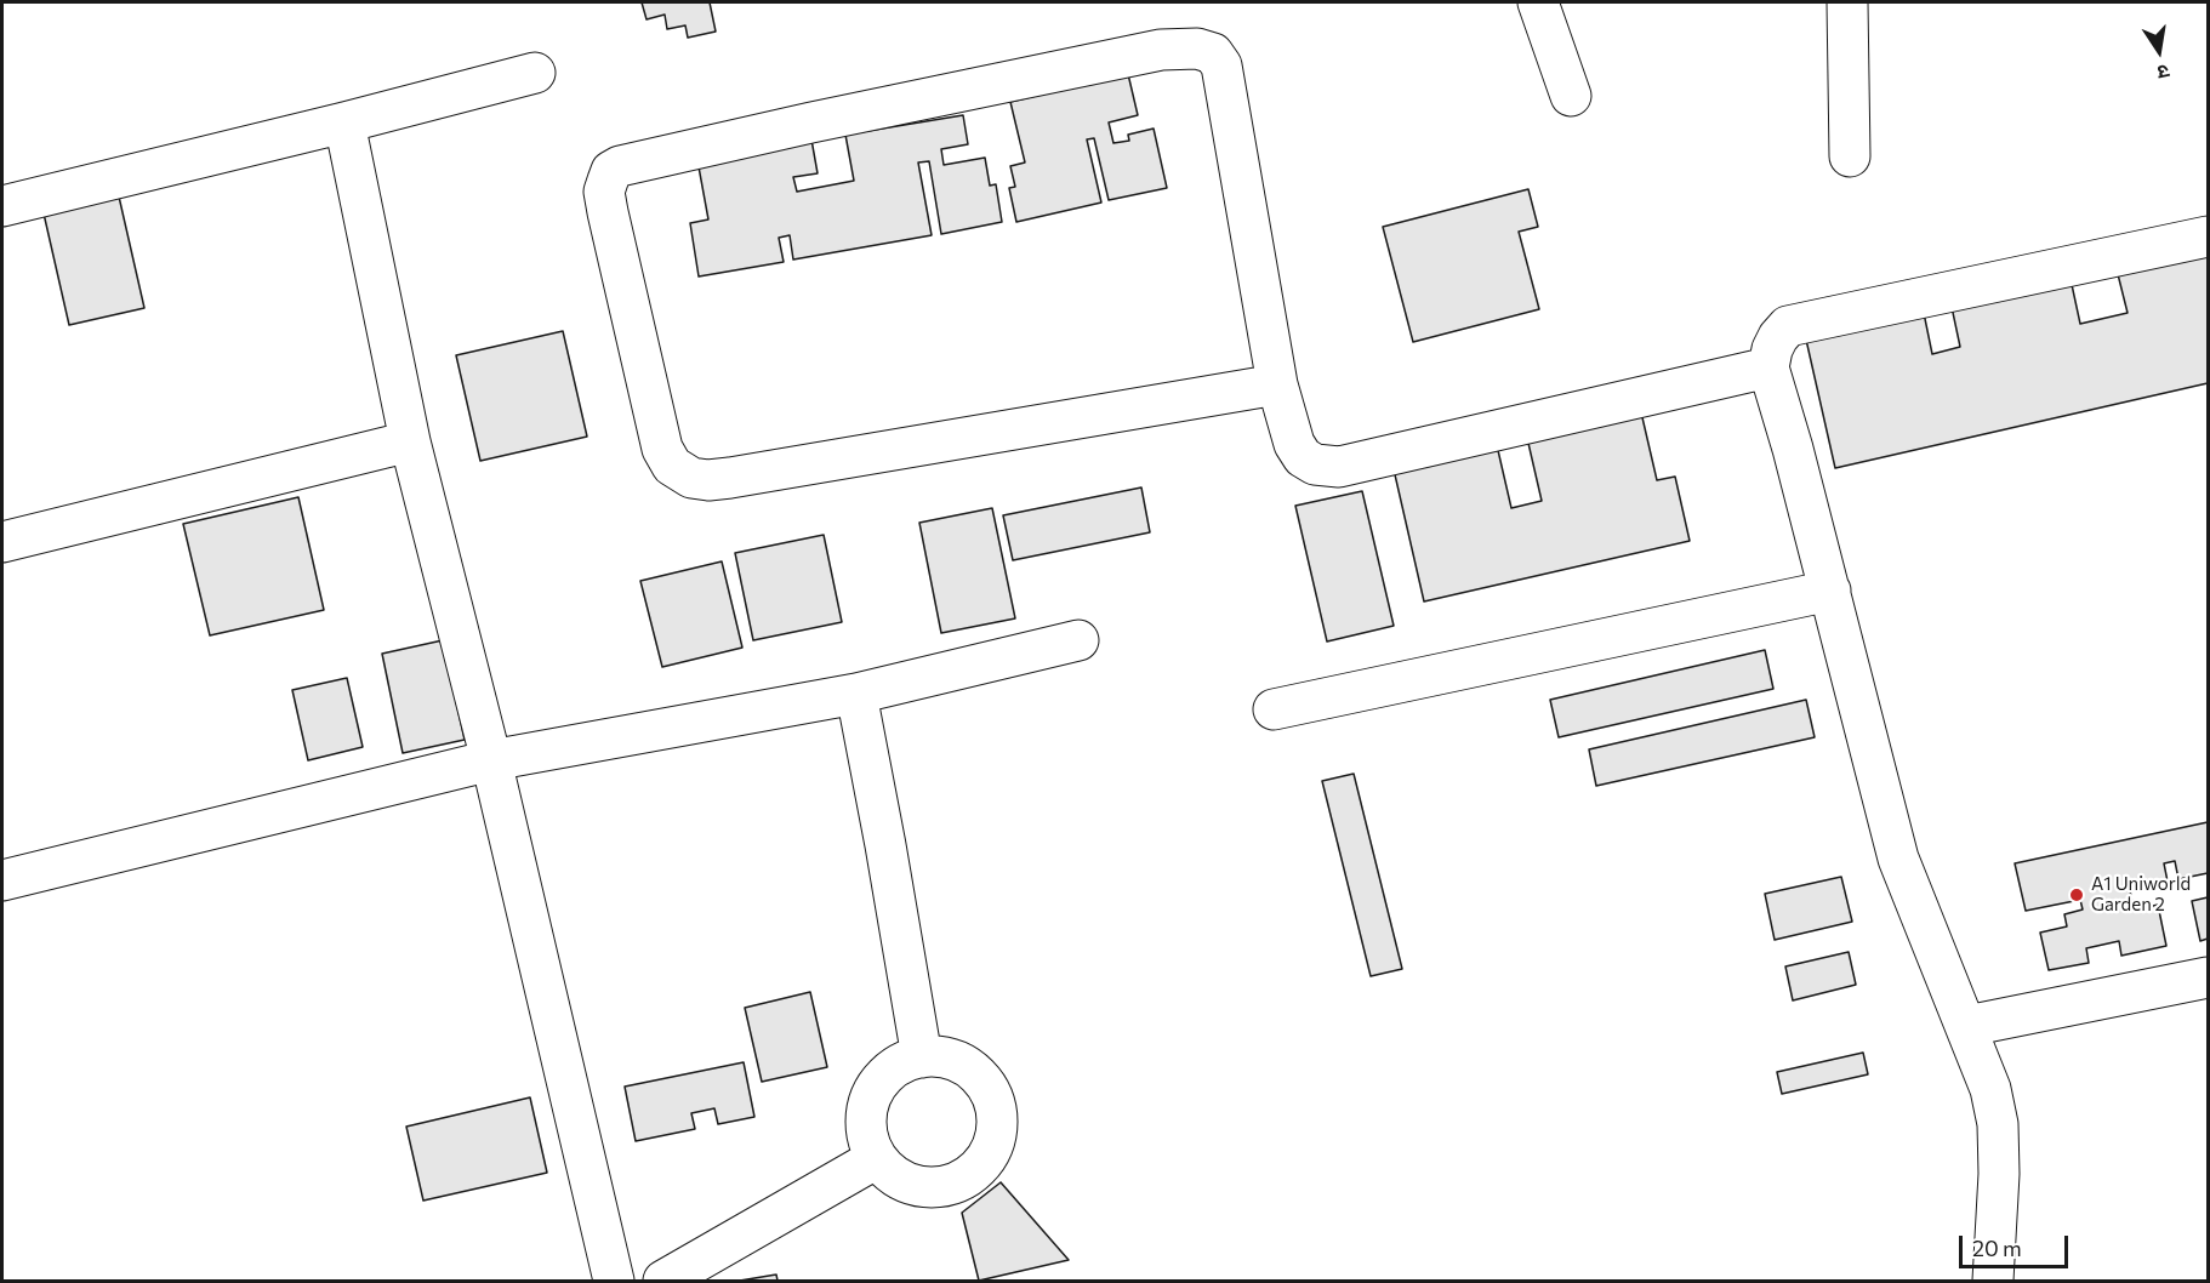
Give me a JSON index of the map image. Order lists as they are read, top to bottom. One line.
{"places":["A1 Uniworld Garden 2"],"scale_bar":"20 m","north":"bottom"}
